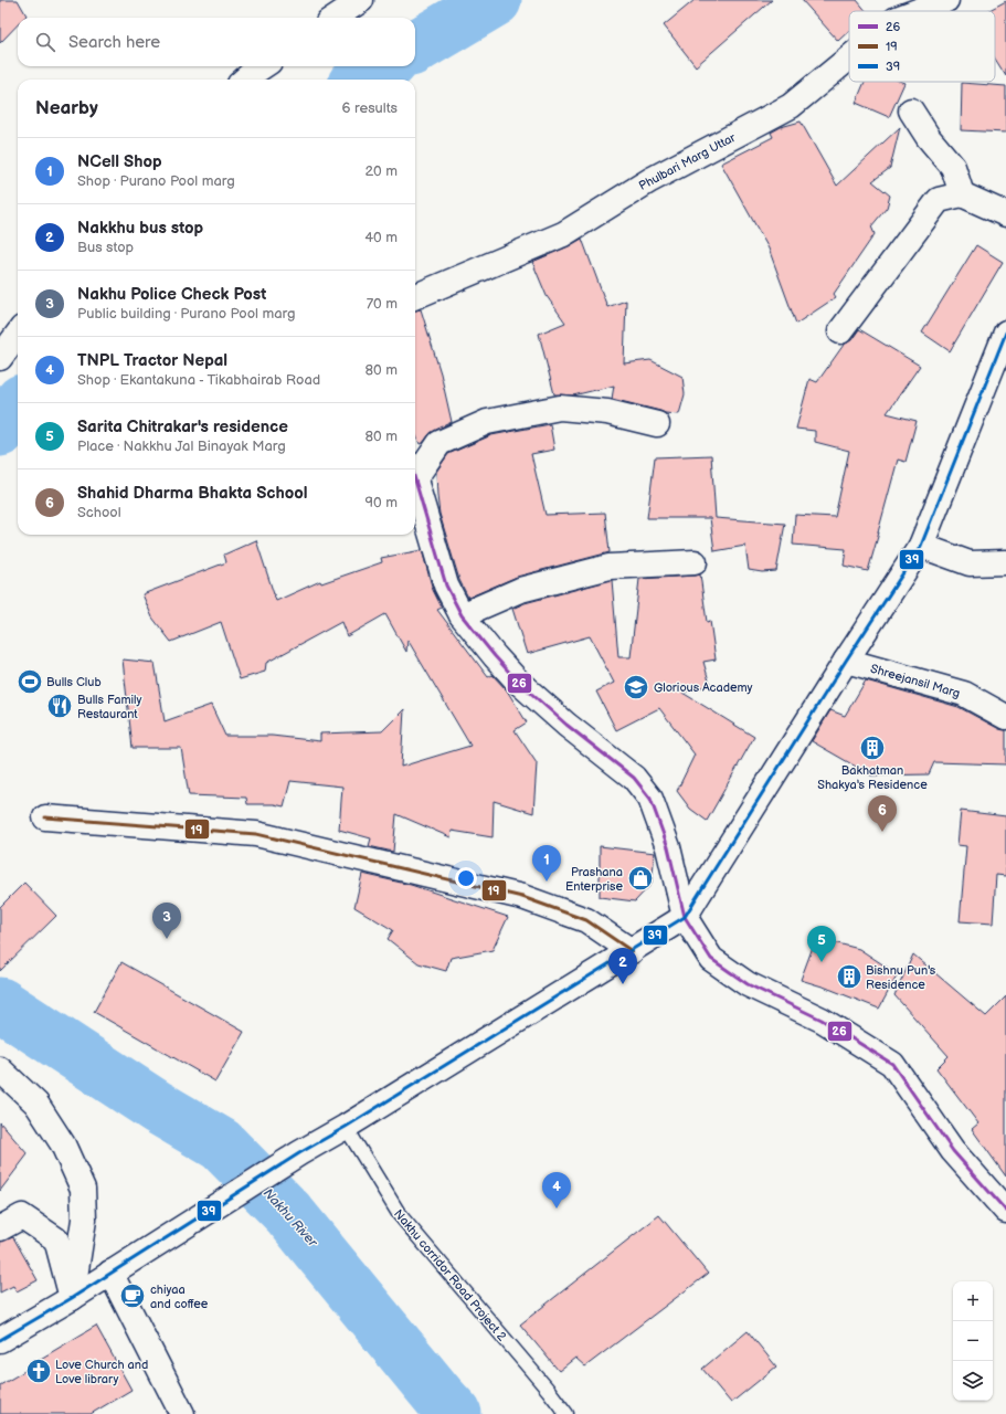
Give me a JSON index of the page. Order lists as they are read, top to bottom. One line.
{"streets":{"street":["Phulbari Marg Uttar","Shreejansil Marg"],"lane":["Nakhu corridor Road Project 2"]},"water":["Nakhu River"],"places":{"sports":["Bulls Club"],"school or university":["Glorious Academy"],"restaurant":["Bulls Family Restaurant"],"building":["Bakhatman Shakya's Residence","Bishnu Pun's Residence"],"shop":["Prashana Enterprise"],"cafe":["chiyaa and coffee"],"church":["Love Church and Love library"]},"lines":["transit line 39","transit line 26","transit line 19"],"legend":["26","19","39"],"page":{"search":"Search here","heading":["Nearby","6 results"],"list":[{"mark":"1","name":"NCell Shop","note":"Shop · Purano Pool marg","value":"20 m"},{"mark":"2","name":"Nakkhu bus stop","note":"Bus stop","value":"40 m"},{"mark":"3","name":"Nakhu Police Check Post","note":"Public building · Purano Pool marg","value":"70 m"},{"mark":"4","name":"TNPL Tractor Nepal","note":"Shop · Ekantakuna - Tikabhairab Road","value":"80 m"},{"mark":"5","name":"Sarita Chitrakar's residence","note":"Place · Nakkhu Jal Binayak Marg","value":"80 m"},{"mark":"6","name":"Shahid Dharma Bhakta School","note":"School","value":"90 m"}],"pins":["6","1","3","5","2","4"],"map_buttons":["+","−"]}}
